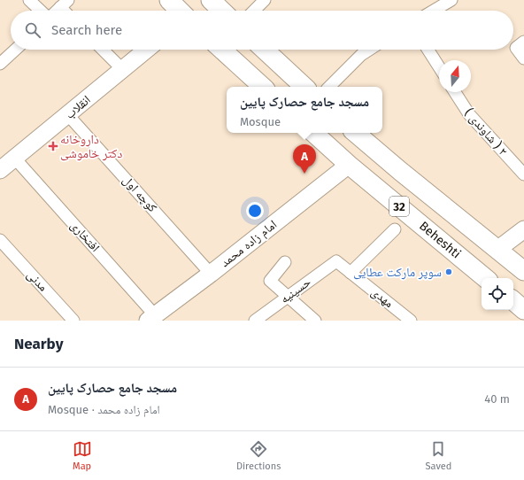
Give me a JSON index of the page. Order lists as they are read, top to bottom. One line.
{"streets":{"main road":["32","Beheshti"],"street":["انقلاب","( شاوندی ) ۲","کوچه اول","افتخاری","امام زاده محمد","مدنی","حسینیه","مهدی"]},"crossings":[["انقلاب","کوچه اول"],["انقلاب","افتخاری"],["کوچه اول","امام زاده محمد"],["افتخاری","امام زاده محمد"],["Beheshti","امام زاده محمد"],["حسینیه","مهدی"]],"places":{"health":["داروخانه دکتر خاموشی"],"other":["سوپر مارکت عطایی"]},"north":"top","page":{"search":"Search here","popup":["مسجد جامع حصارک پایین","Mosque"],"pins":"A","heading":"Nearby","list":[{"mark":"A","name":"مسجد جامع حصارک پایین","note":"Mosque · امام زاده محمد","value":"40 m"}],"nav":["Map","Directions","Saved"]}}
